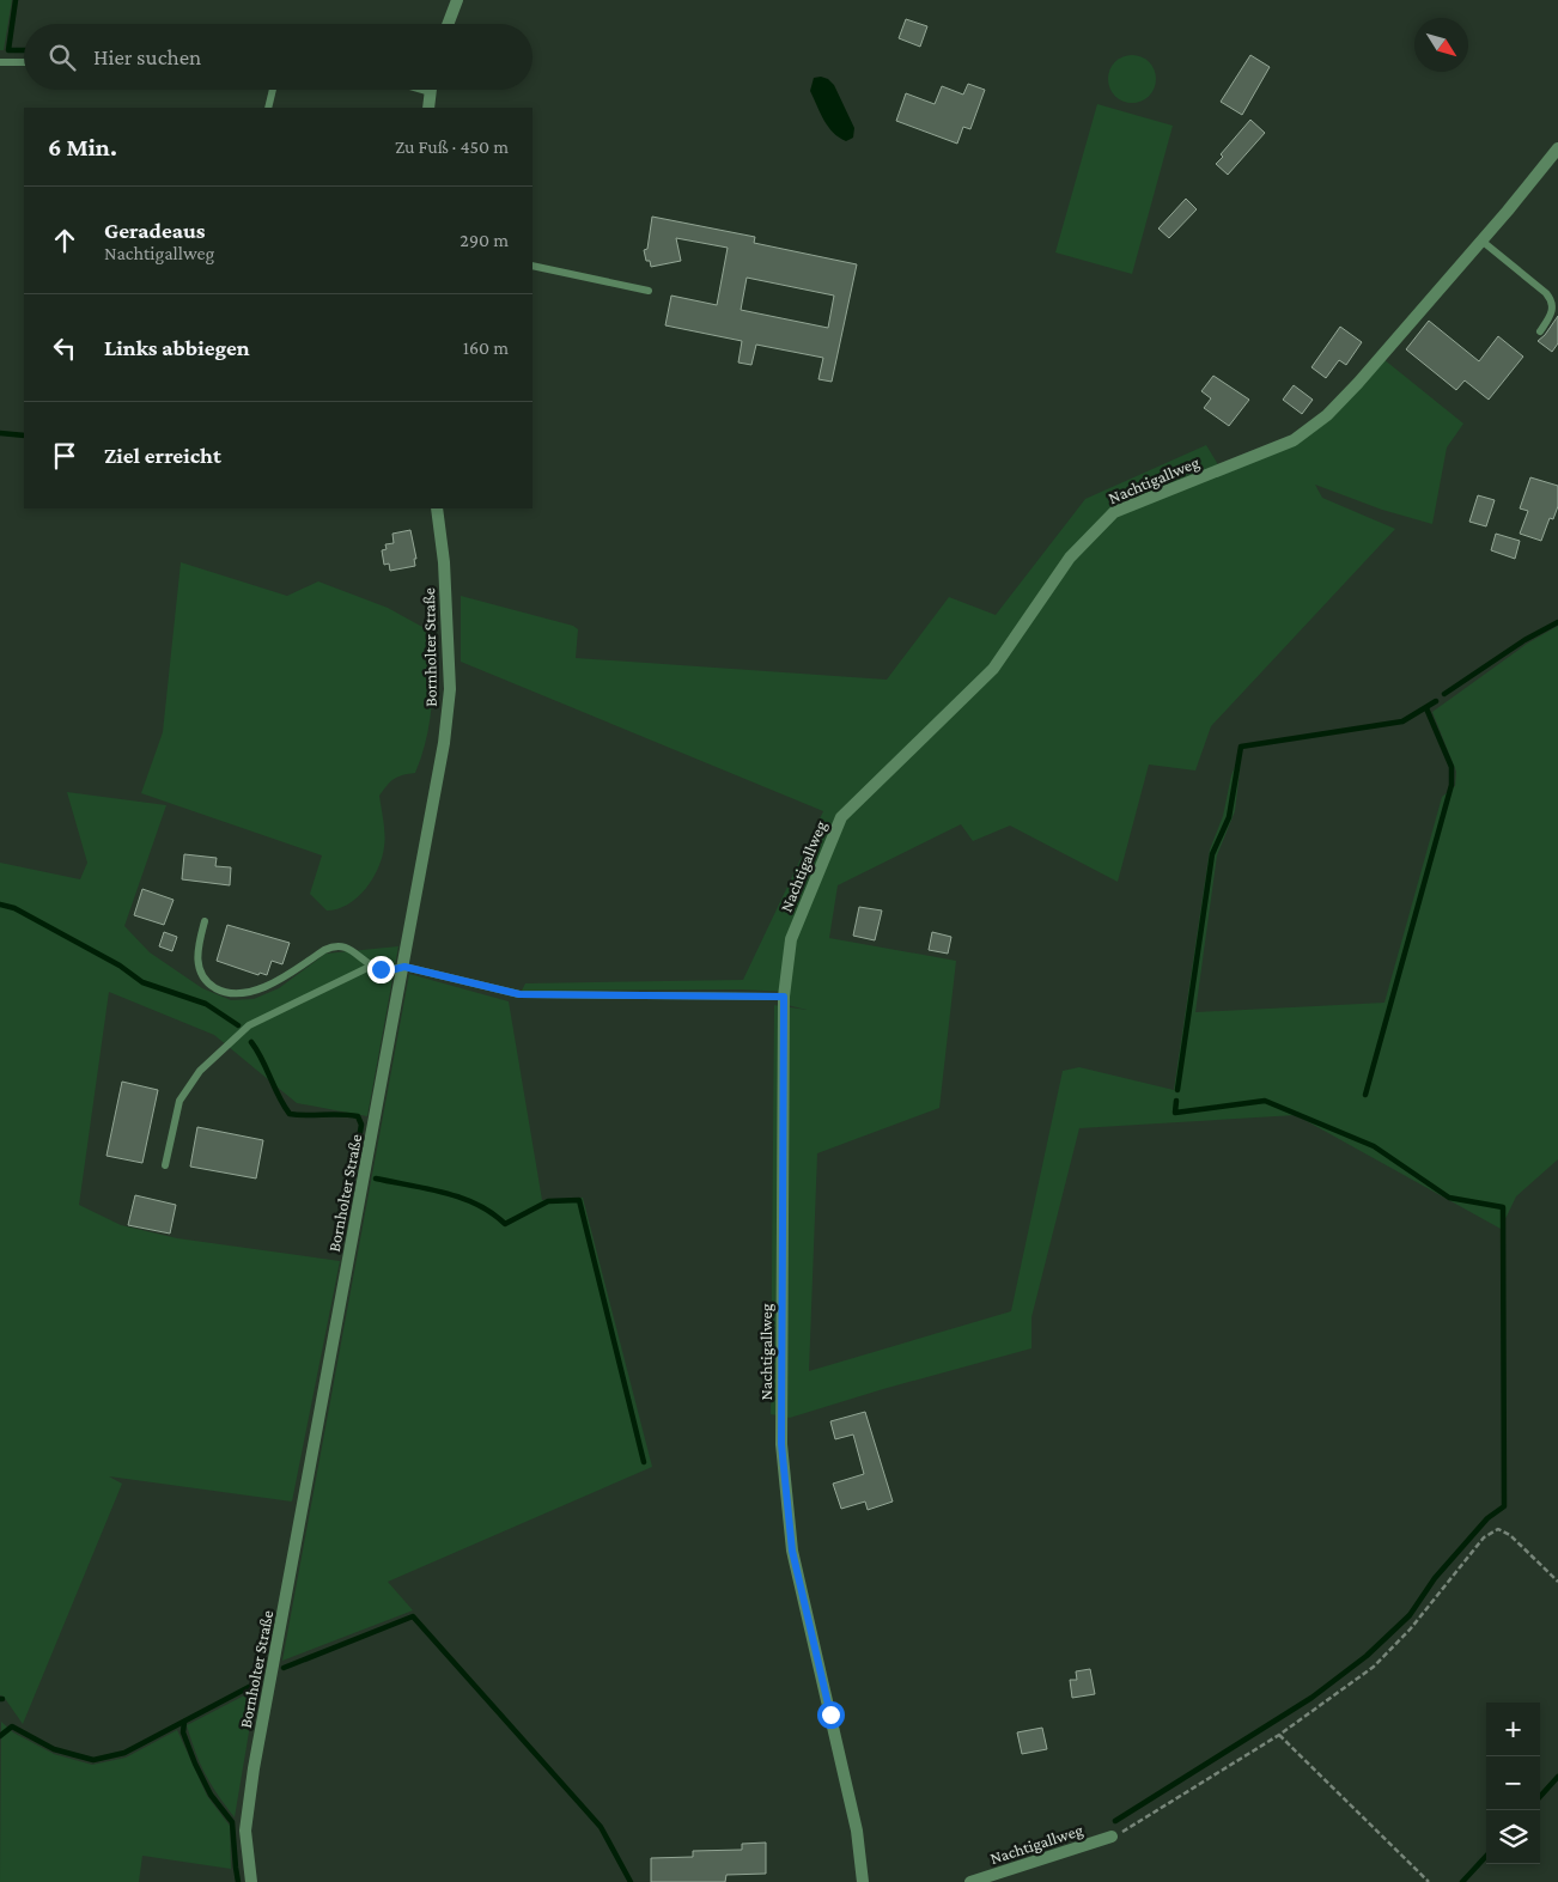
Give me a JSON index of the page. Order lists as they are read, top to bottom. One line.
{"streets":{"street":["Nachtigallweg","Bornholter Straße"]},"north":"bottom right","page":{"search":"Hier suchen","heading":["6 Min.","Zu Fuß · 450 m"],"list":[["Geradeaus","Nachtigallweg","290 m"],["Links abbiegen","160 m"],"Ziel erreicht"],"map_buttons":["+","−"]}}
